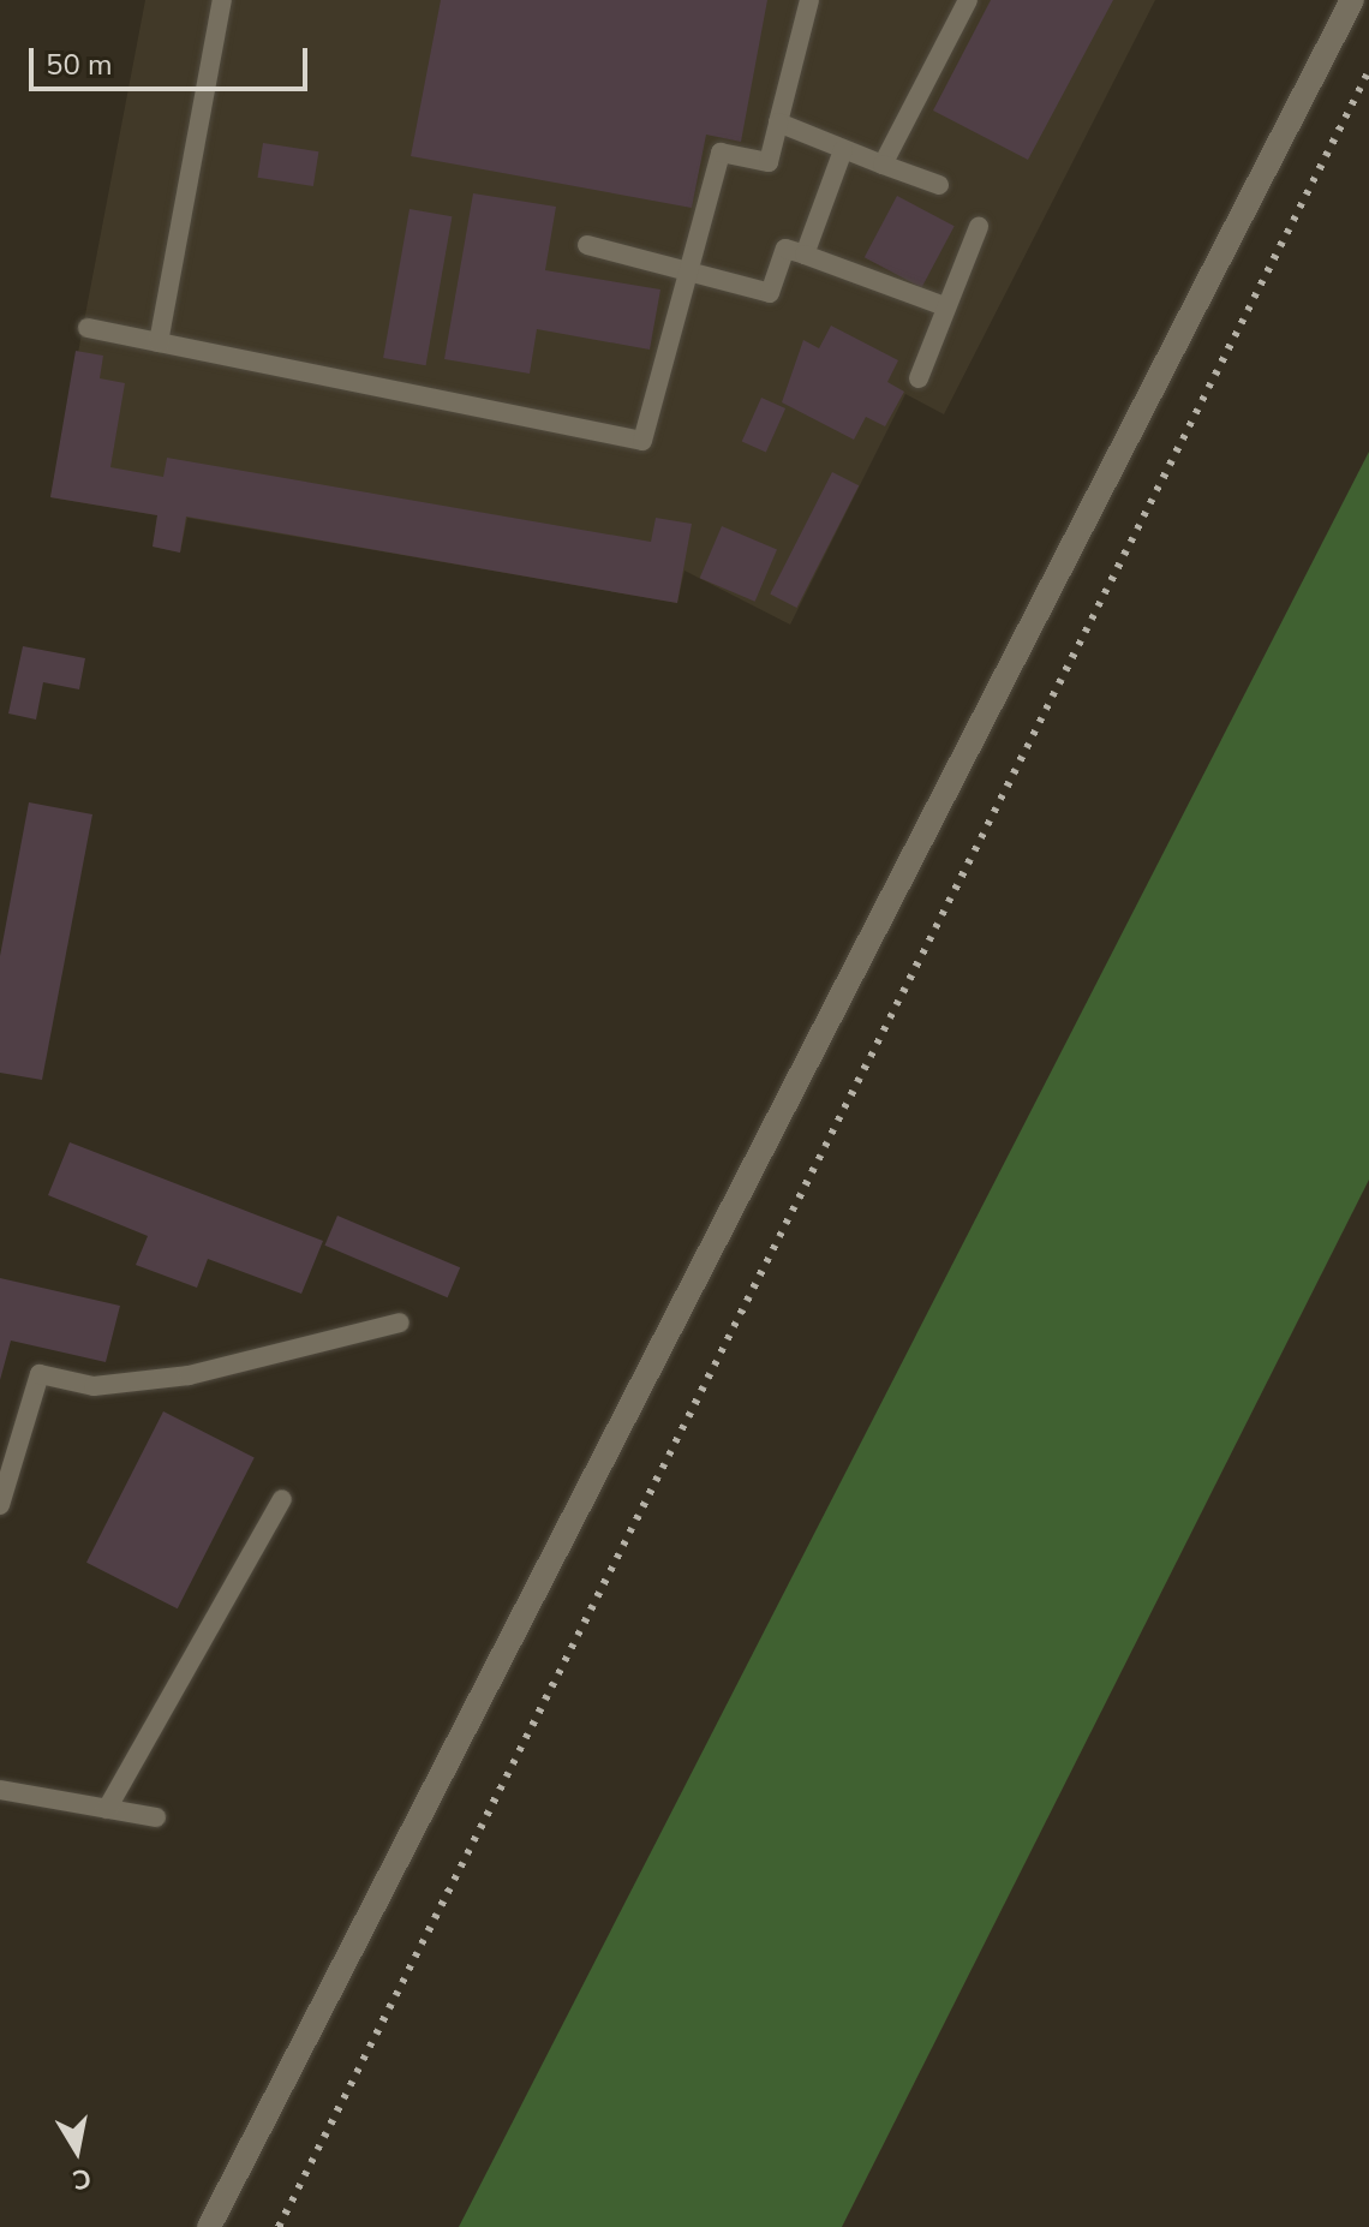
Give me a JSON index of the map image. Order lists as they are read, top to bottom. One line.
{"scale_bar":"50 m","north":"bottom"}
